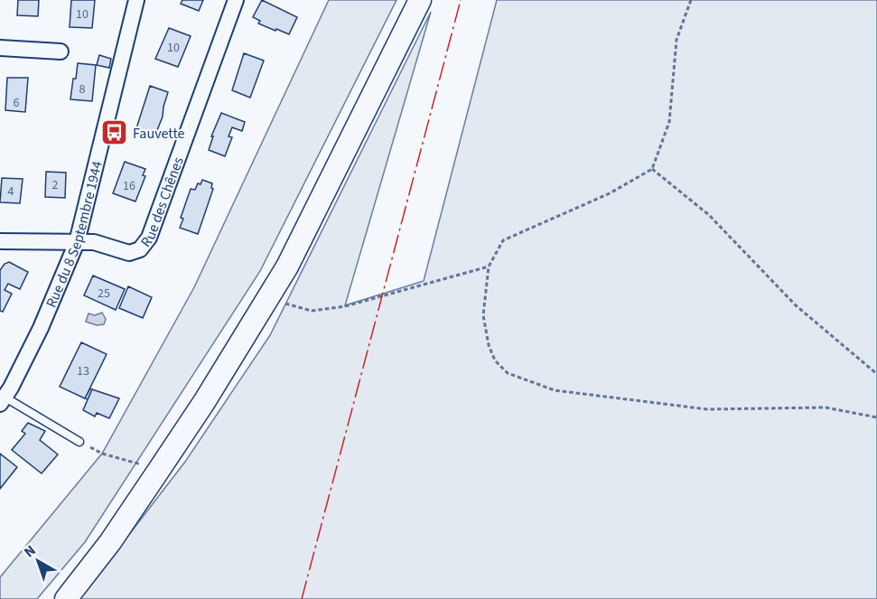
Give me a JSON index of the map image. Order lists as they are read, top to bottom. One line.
{"streets":{"street":["Rue des Chênes","Rue du 8 Septembre 1944"]},"crossings":[["Rue des Chênes","Rue du 8 Septembre 1944"]],"places":{"bus stop":["Fauvette"]},"house_numbers":["10","10","8","6","2","16","4","25","13"],"north":"top left"}
